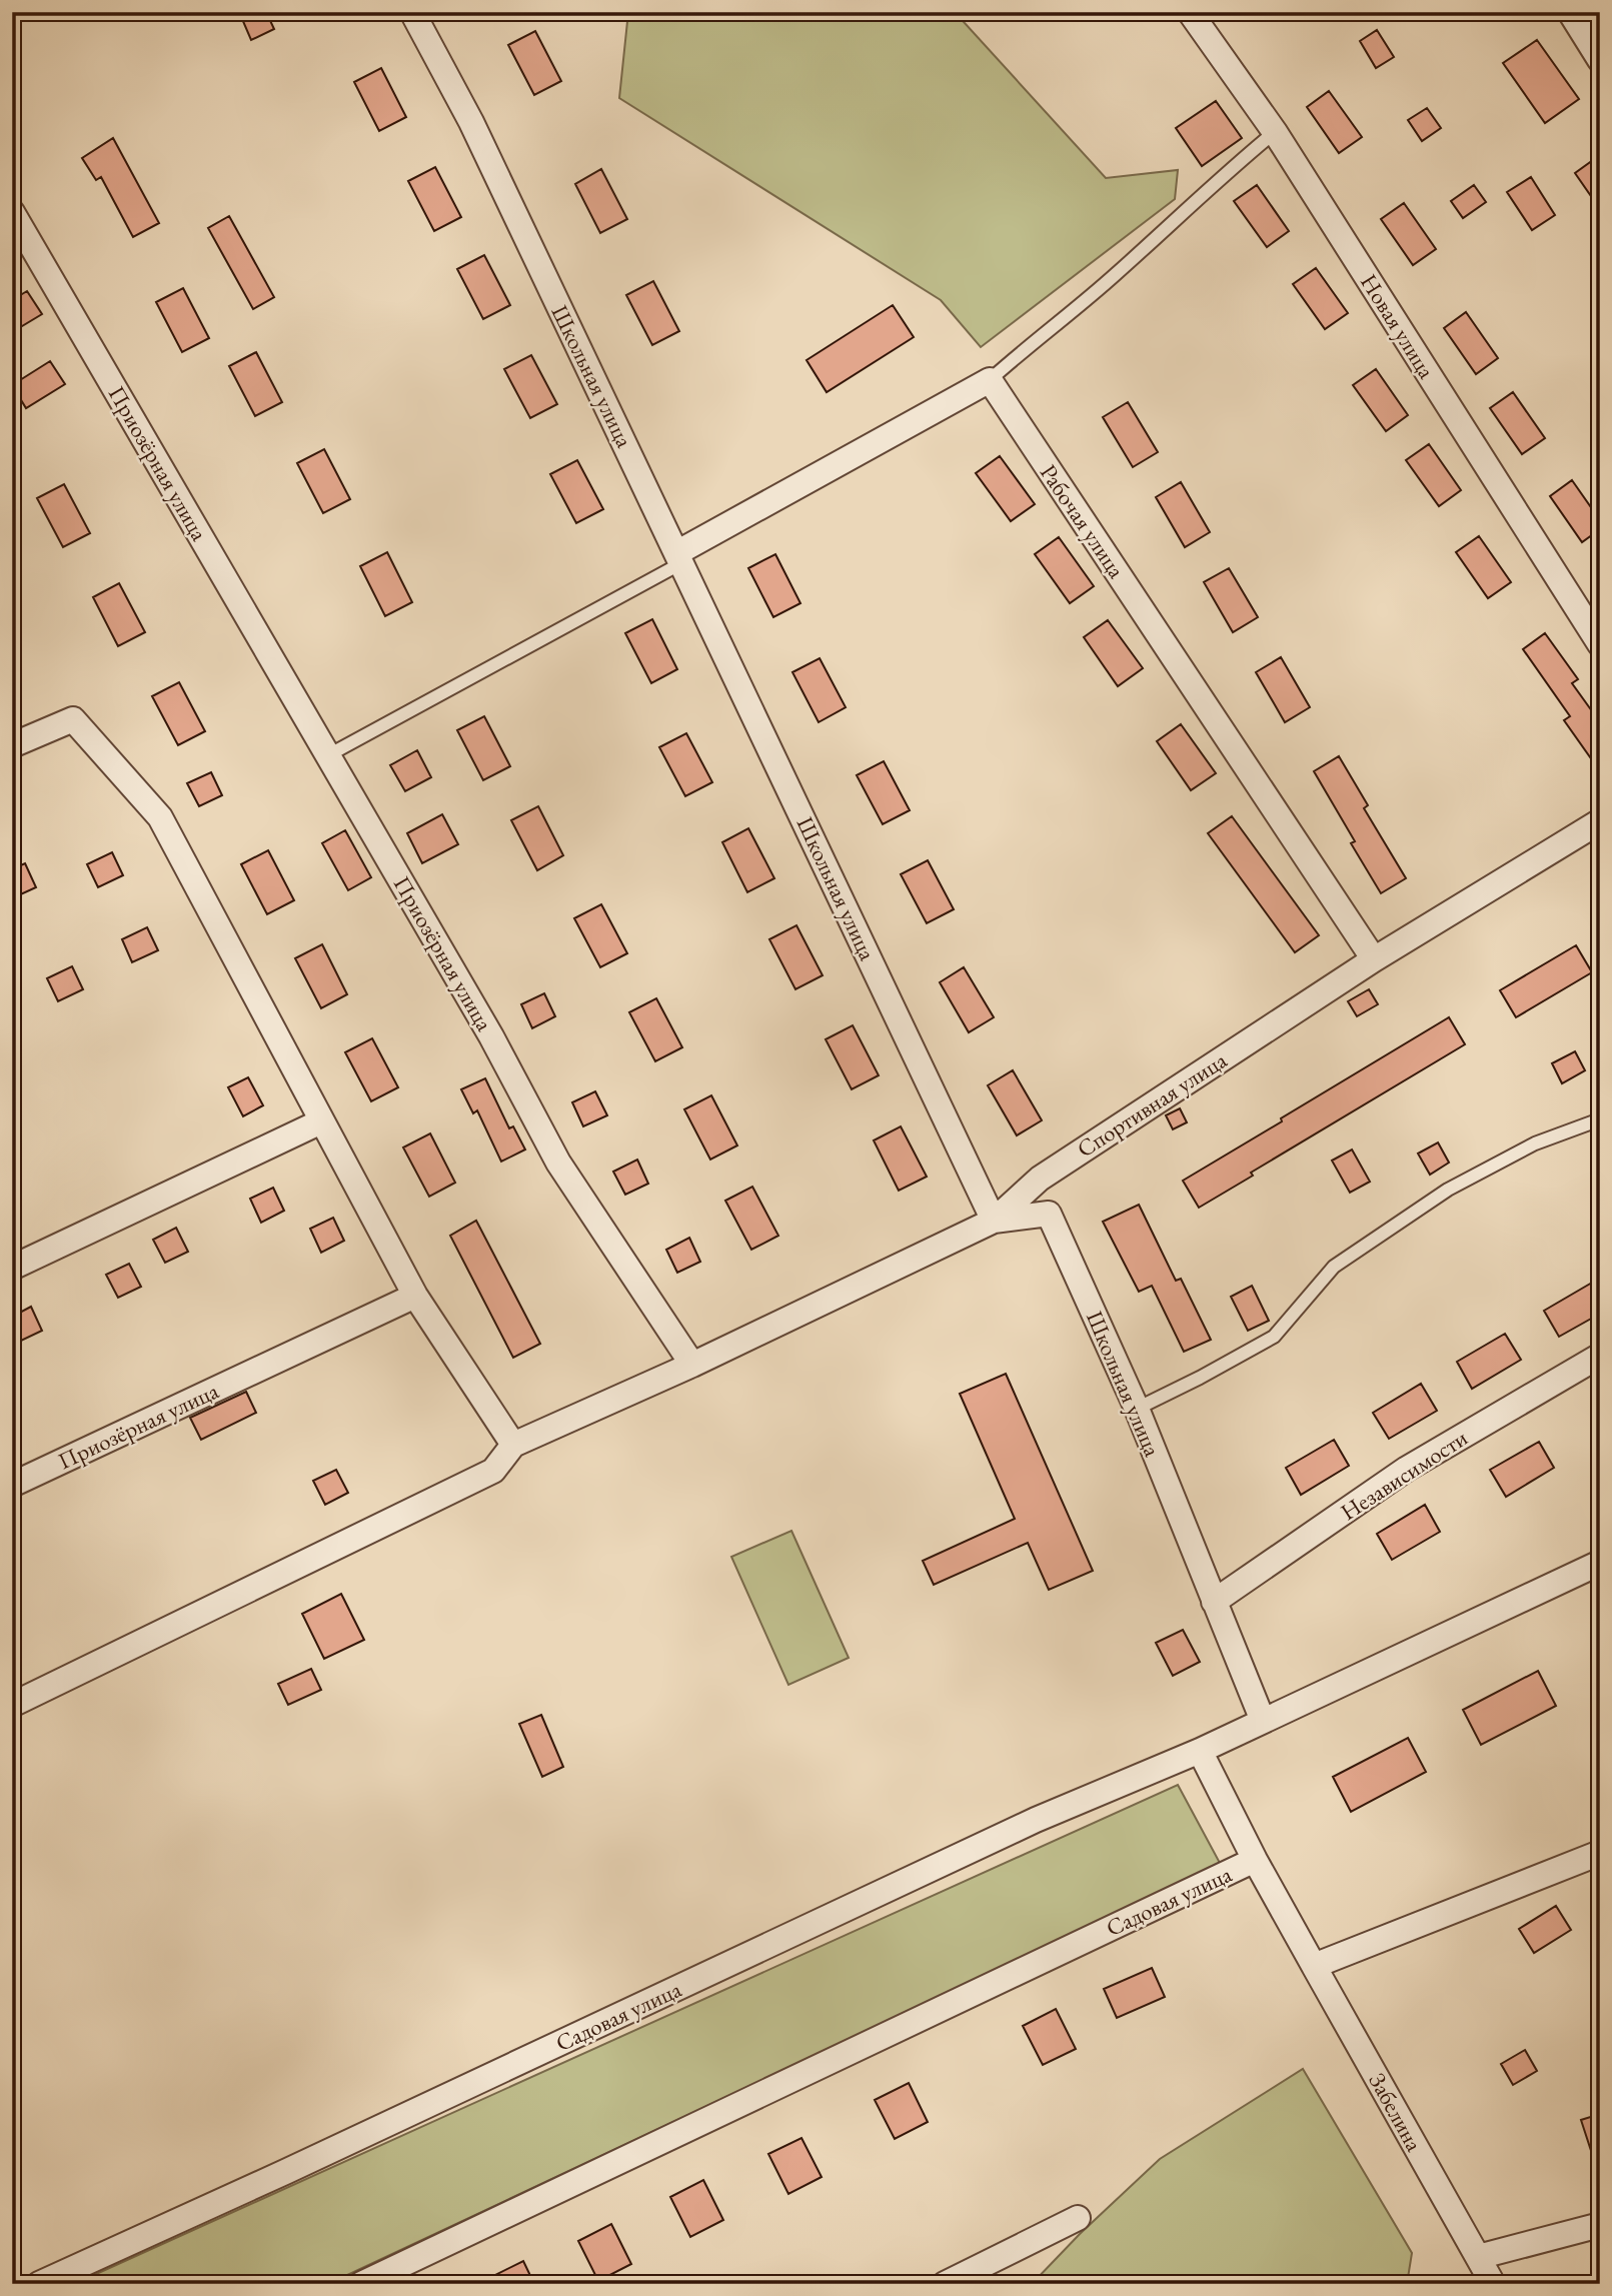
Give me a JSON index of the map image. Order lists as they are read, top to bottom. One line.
{"streets":{"street":["Новая улица","Школьная улица","Приозёрная улица","Рабочая улица","Спортивная улица","Независимости","Садовая улица","Забелина"]},"crossings":[["Школьная улица","Спортивная улица"],["Школьная улица","Независимости"],["Школьная улица","Садовая улица"],["Приозёрная улица","Спортивная улица"],["Рабочая улица","Спортивная улица"],["Садовая улица","Забелина"]]}
